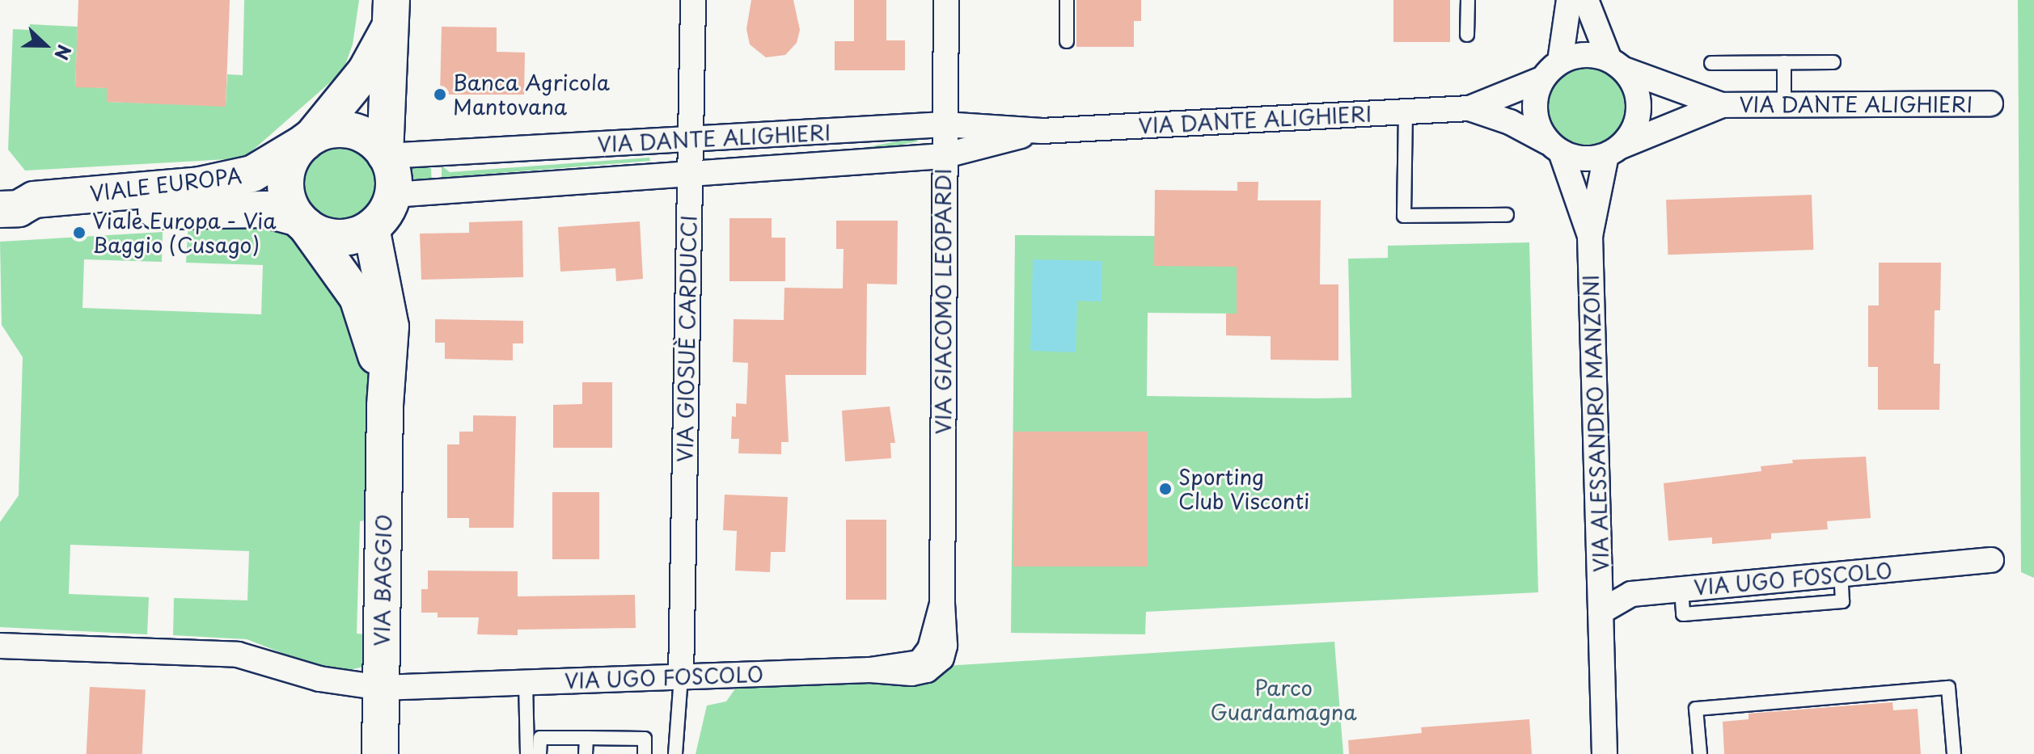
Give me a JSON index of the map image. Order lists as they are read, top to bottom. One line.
{"streets":{"street":["VIA DANTE ALIGHIERI","VIALE EUROPA","VIA GIACOMO LEOPARDI","VIA GIOSUÈ CARDUCCI","VIA ALESSANDRO MANZONI","VIA UGO FOSCOLO","VIA BAGGIO"]},"crossings":[["VIA DANTE ALIGHIERI","VIALE EUROPA"],["VIA DANTE ALIGHIERI","VIA GIACOMO LEOPARDI"],["VIA DANTE ALIGHIERI","VIA GIOSUÈ CARDUCCI"],["VIA DANTE ALIGHIERI","VIA ALESSANDRO MANZONI"],["VIA DANTE ALIGHIERI","VIA BAGGIO"],["VIALE EUROPA","VIA BAGGIO"],["VIA GIACOMO LEOPARDI","VIA UGO FOSCOLO"],["VIA GIOSUÈ CARDUCCI","VIA UGO FOSCOLO"],["VIA ALESSANDRO MANZONI","VIA UGO FOSCOLO"],["VIA UGO FOSCOLO","VIA BAGGIO"]],"parks":["Parco Guardamagna"],"places":["Banca Agricola Mantovana","Viale Europa - Via Baggio (Cusago)","Sporting Club Visconti"],"north":"right"}
